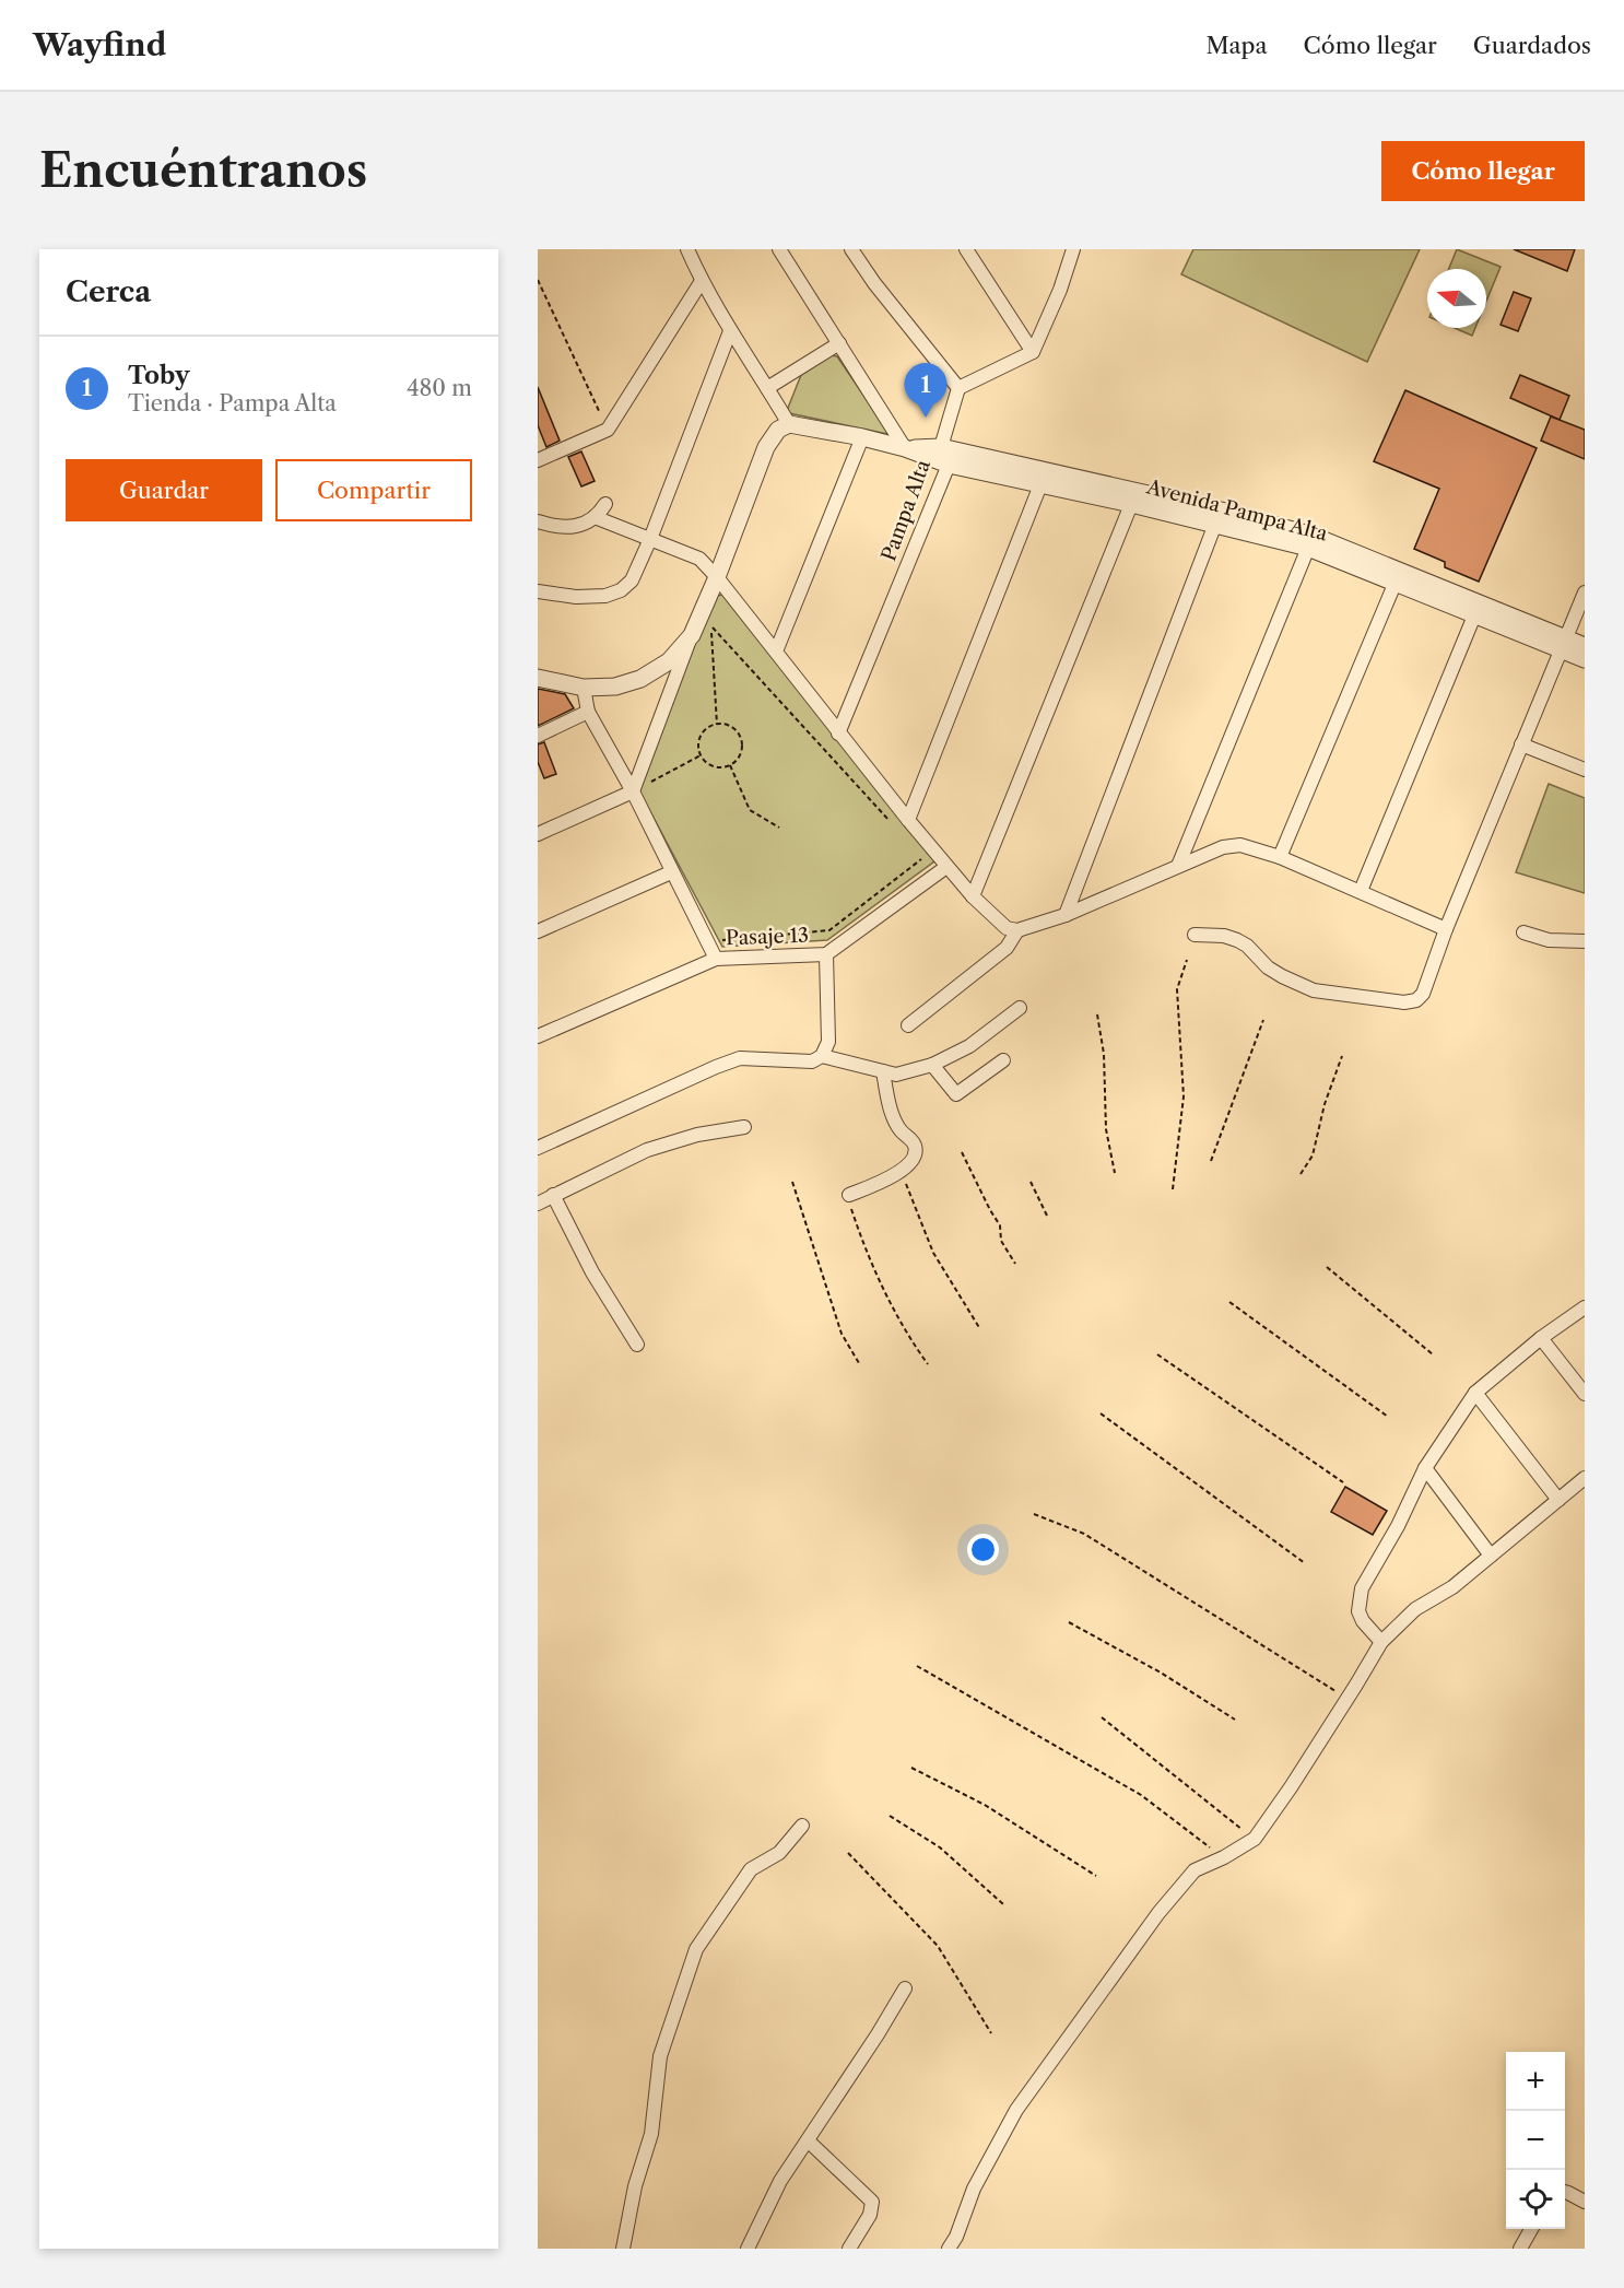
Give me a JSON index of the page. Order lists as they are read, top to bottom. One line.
{"streets":{"street":["Pampa Alta","Avenida Pampa Alta","Pasaje 13"]},"crossings":[["Pampa Alta","Avenida Pampa Alta"]],"north":"left","page":{"header":"Wayfind","nav":["Mapa","Cómo llegar","Guardados"],"buttons":["Cómo llegar",["Guardar","Compartir"]],"title":"Encuéntranos","heading":"Cerca","list":[{"mark":"1","name":"Toby","note":"Tienda · Pampa Alta","value":"480 m"}],"pins":"1","map_buttons":["+","−"]}}
